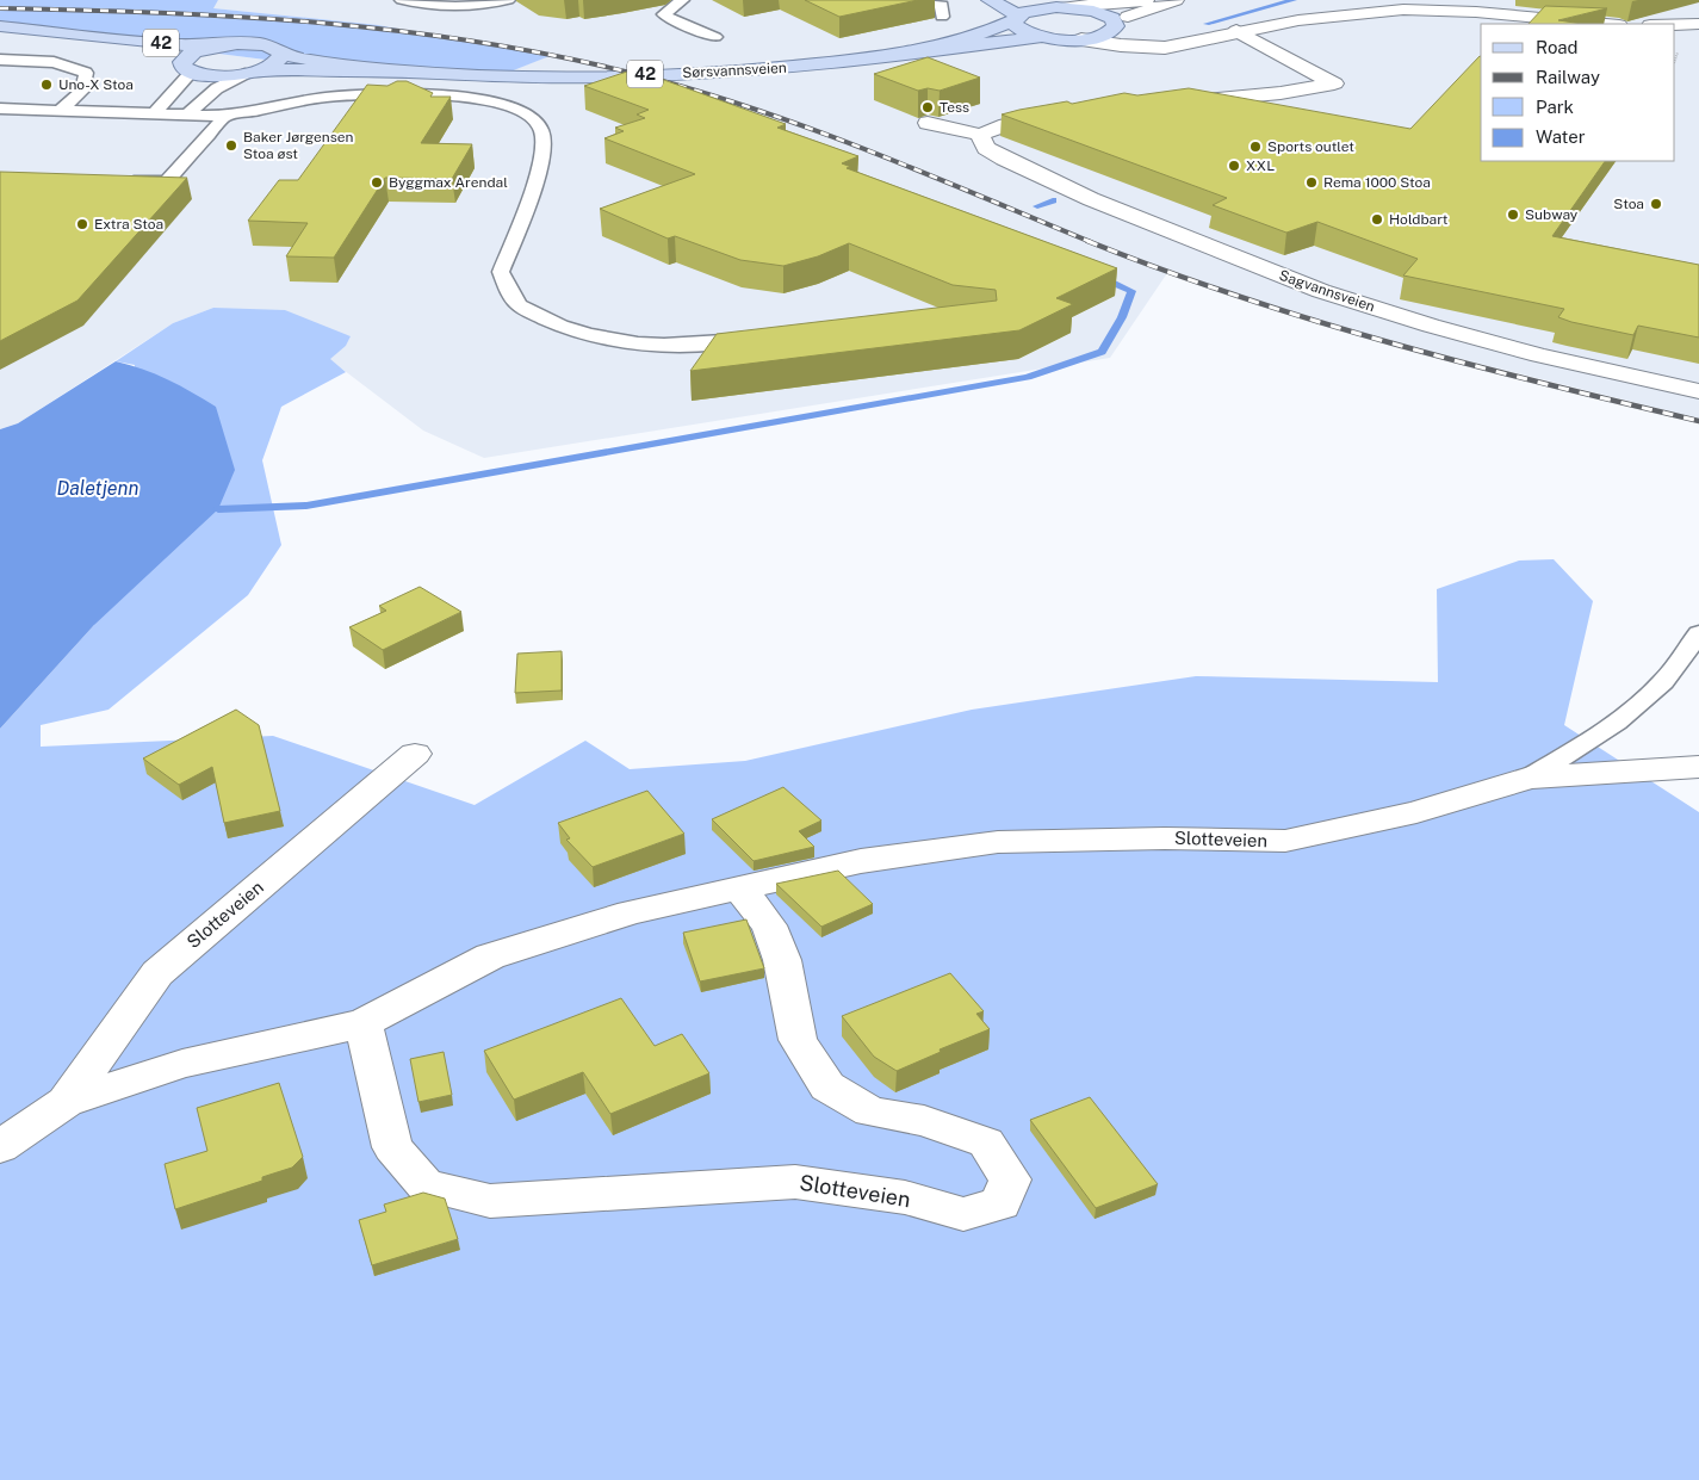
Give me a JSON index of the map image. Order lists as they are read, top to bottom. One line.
{"streets":{"main road":["42","Sørsvannsveien"],"street":["Sagvannsveien","Slotteveien"]},"crossings":[["42","Sørsvannsveien"]],"water":["Daletjenn"],"places":["Uno-X Stoa","Tess","Baker Jørgensen Stoa øst","Sports outlet","XXL","Byggmax Arendal","Rema 1000 Stoa","Stoa","Subway","Holdbart","Extra Stoa"],"legend":["Road","Railway","Park","Water"]}
